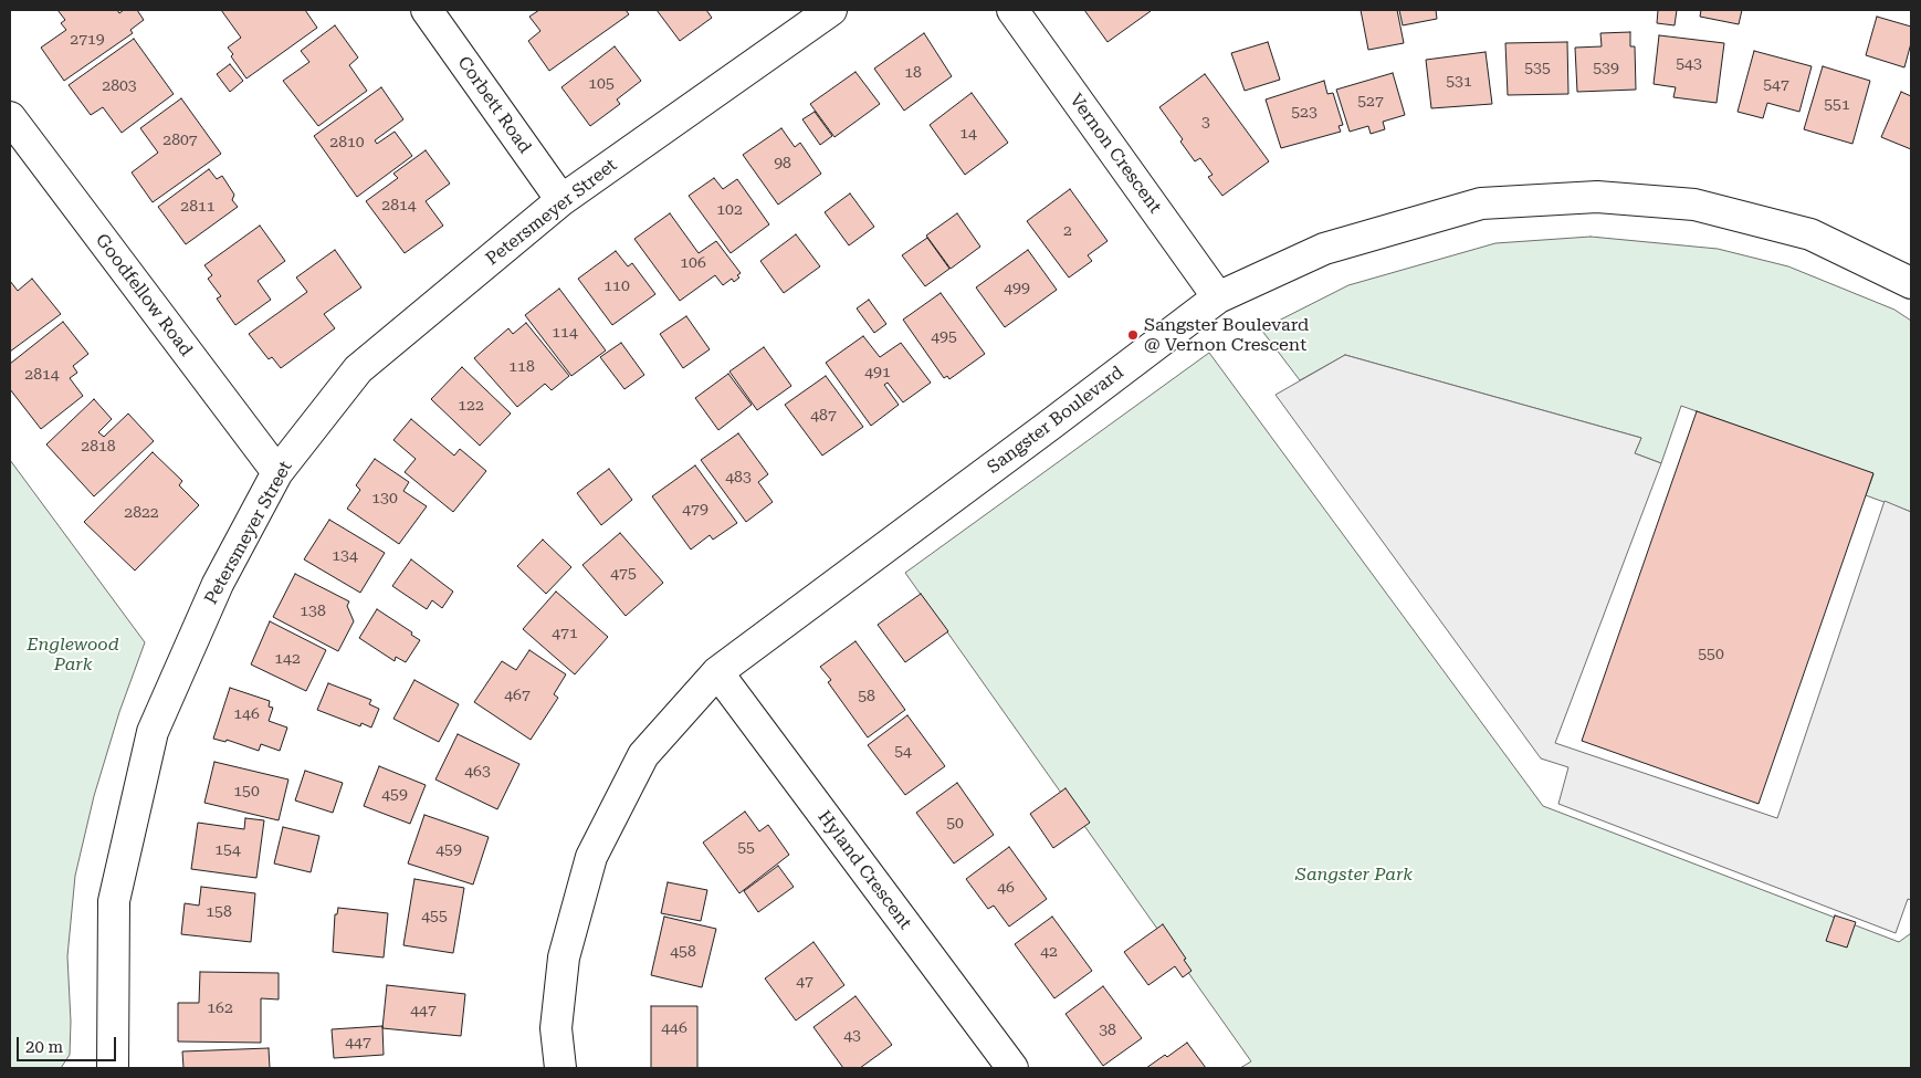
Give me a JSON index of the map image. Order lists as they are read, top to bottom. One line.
{"streets":{"street":["Corbett Road","Vernon Crescent","Petersmeyer Street","Goodfellow Road","Sangster Boulevard","Hyland Crescent"]},"crossings":[["Corbett Road","Petersmeyer Street"],["Vernon Crescent","Sangster Boulevard"],["Petersmeyer Street","Goodfellow Road"],["Sangster Boulevard","Hyland Crescent"]],"parks":["Englewood Park","Sangster Park"],"places":["Sangster Boulevard @ Vernon Crescent"],"house_numbers":["2719","543","535","539","18","531","105","547","2803","527","551","523","3","14","2807","2810","98","2814","2811","102","2","106","110","499","114","495","118","491","2814","122","487","2818","483","130","479","2822","134","475","138","471","550","142","467","58","146","54","463","150","459","50","55","154","459","46","158","455","458","42","47","162","447","446","38","43","447"],"scale_bar":"20 m"}
